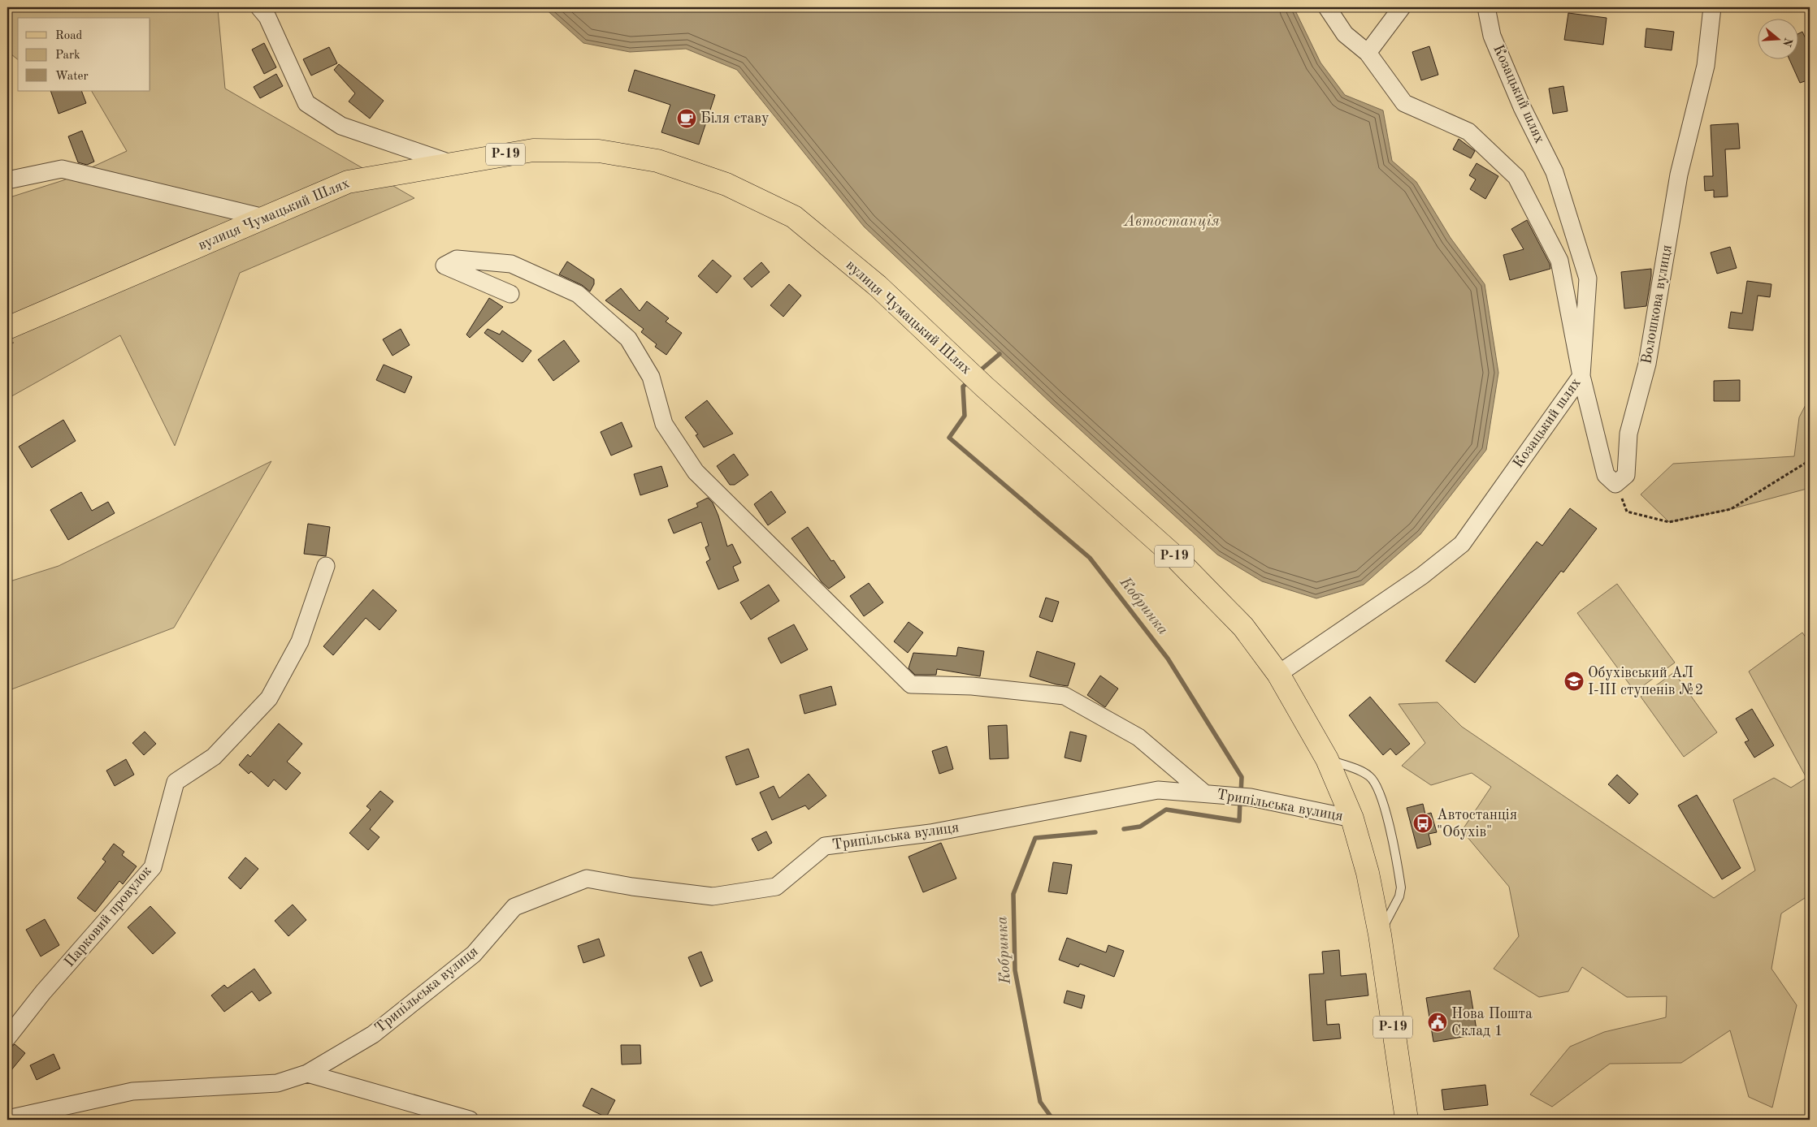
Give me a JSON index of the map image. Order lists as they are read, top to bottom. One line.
{"streets":{"main road":["Р-19","вулиця Чумацький Шлях"],"street":["Козацький шлях","Волошкова вулиця","Трипільська вулиця","Парковий провулок"]},"crossings":[["Козацький шлях","вулиця Чумацький Шлях"],["вулиця Чумацький Шлях","Трипільська вулиця"]],"water":["Автостанція","Кобринка"],"places":{"cafe":["Біля ставу"],"school or university":["Обухівський АЛ І-ІІІ ступенів №2"],"bus stop":["Автостанція \"Обухів\""],"public building":["Нова Пошта Склад 1"]},"legend":["Road","Park","Water"],"north":"right"}
